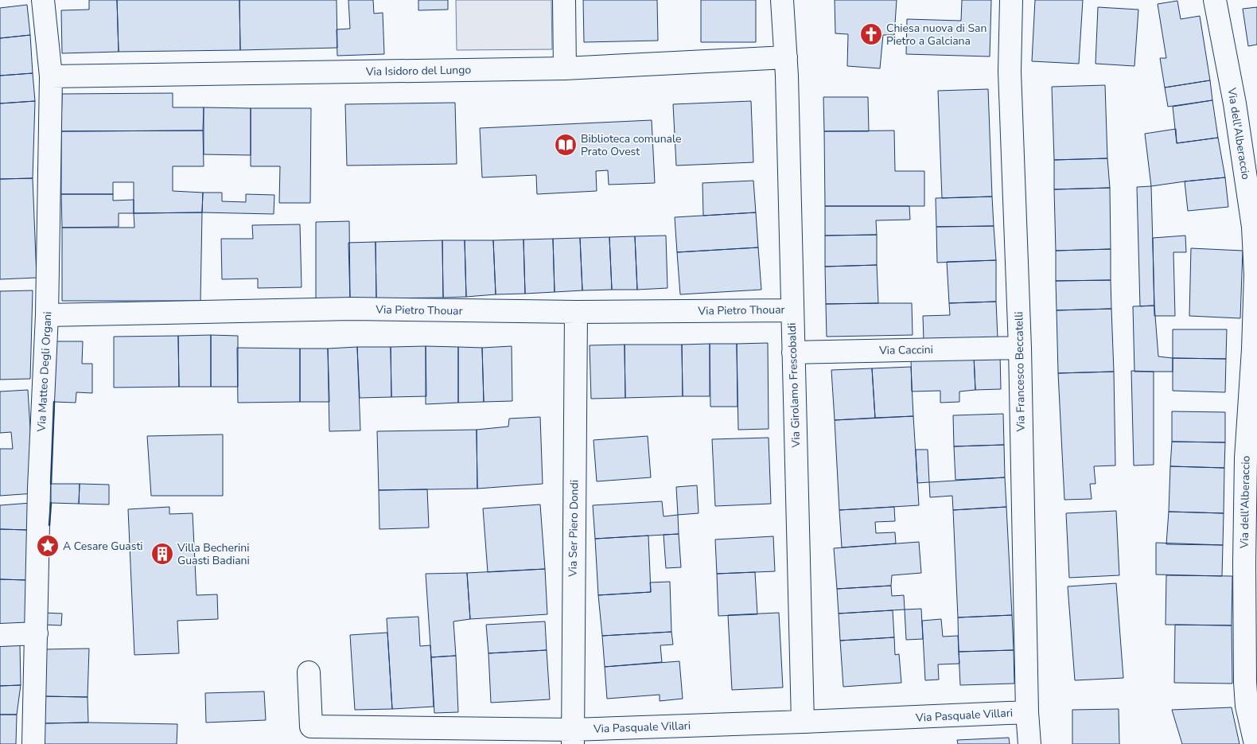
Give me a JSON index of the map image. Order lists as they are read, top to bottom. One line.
{"streets":{"street":["Via Isidoro del Lungo","Via dell'Alberaccio","Via Pietro Thouar","Via Caccini","Via Matteo Degli Organi","Via Francesco Beccatelli","Via Girolamo Frescobaldi","Via Ser Piero Dondi","Via Pasquale Villari"]},"crossings":[["Via Isidoro del Lungo","Via Matteo Degli Organi"],["Via Isidoro del Lungo","Via Girolamo Frescobaldi"],["Via Pietro Thouar","Via Matteo Degli Organi"],["Via Pietro Thouar","Via Girolamo Frescobaldi"],["Via Pietro Thouar","Via Ser Piero Dondi"],["Via Caccini","Via Francesco Beccatelli"],["Via Caccini","Via Girolamo Frescobaldi"],["Via Francesco Beccatelli","Via Pasquale Villari"],["Via Girolamo Frescobaldi","Via Pasquale Villari"],["Via Ser Piero Dondi","Via Pasquale Villari"]],"places":{"church":["Chiesa nuova di San Pietro a Galciana"],"library":["Biblioteca comunale Prato Ovest"],"place":["A Cesare Guasti"],"building":["Villa Becherini Guasti Badiani"]}}
